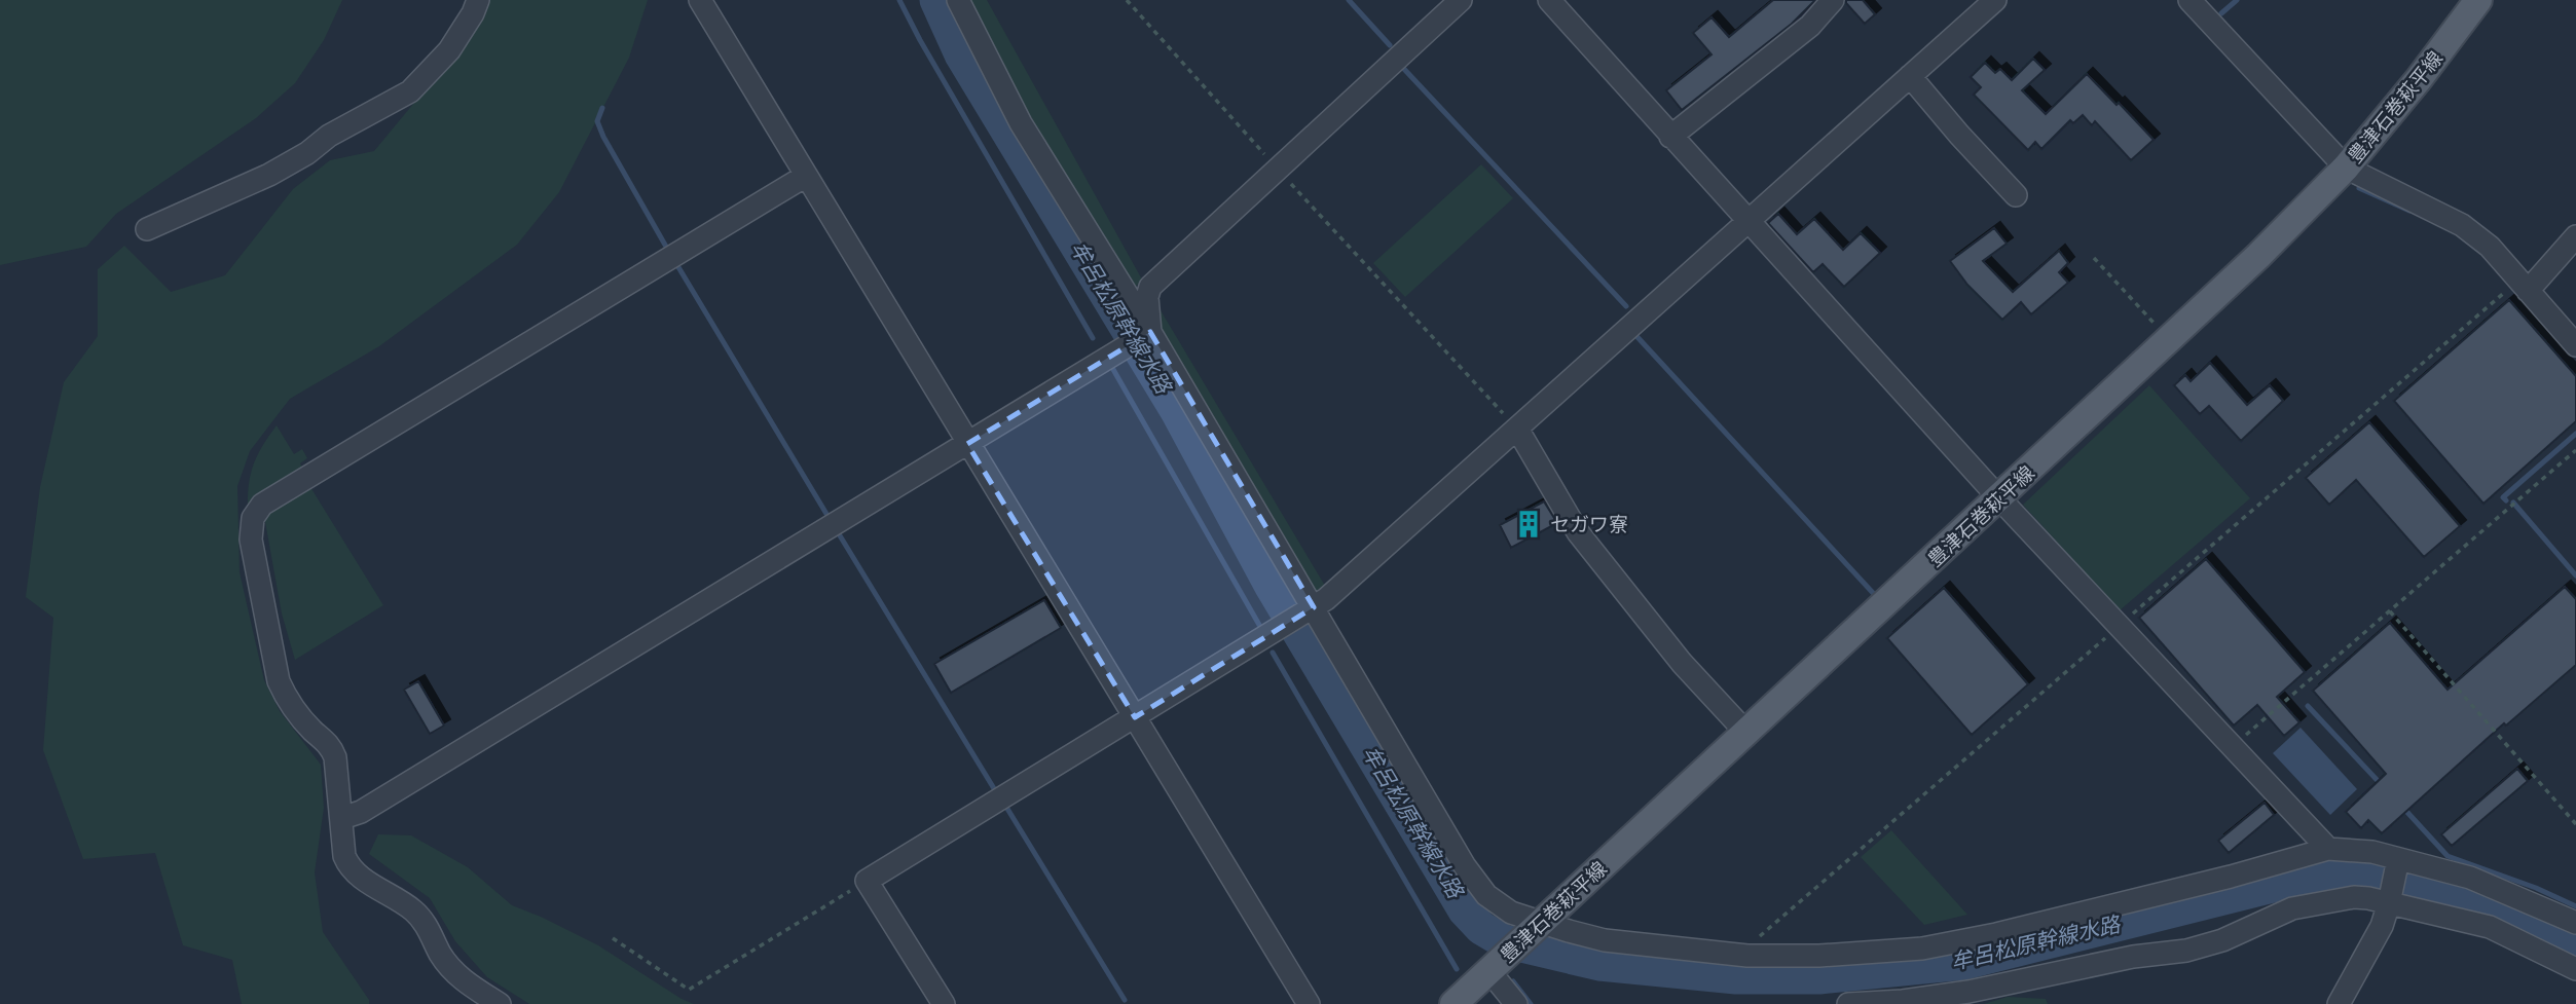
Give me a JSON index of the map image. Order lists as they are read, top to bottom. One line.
{"streets":{"main road":["豊津石巻萩平線"]},"water":["牟呂松原幹線水路"],"places":{"building":["セガワ寮"]}}
